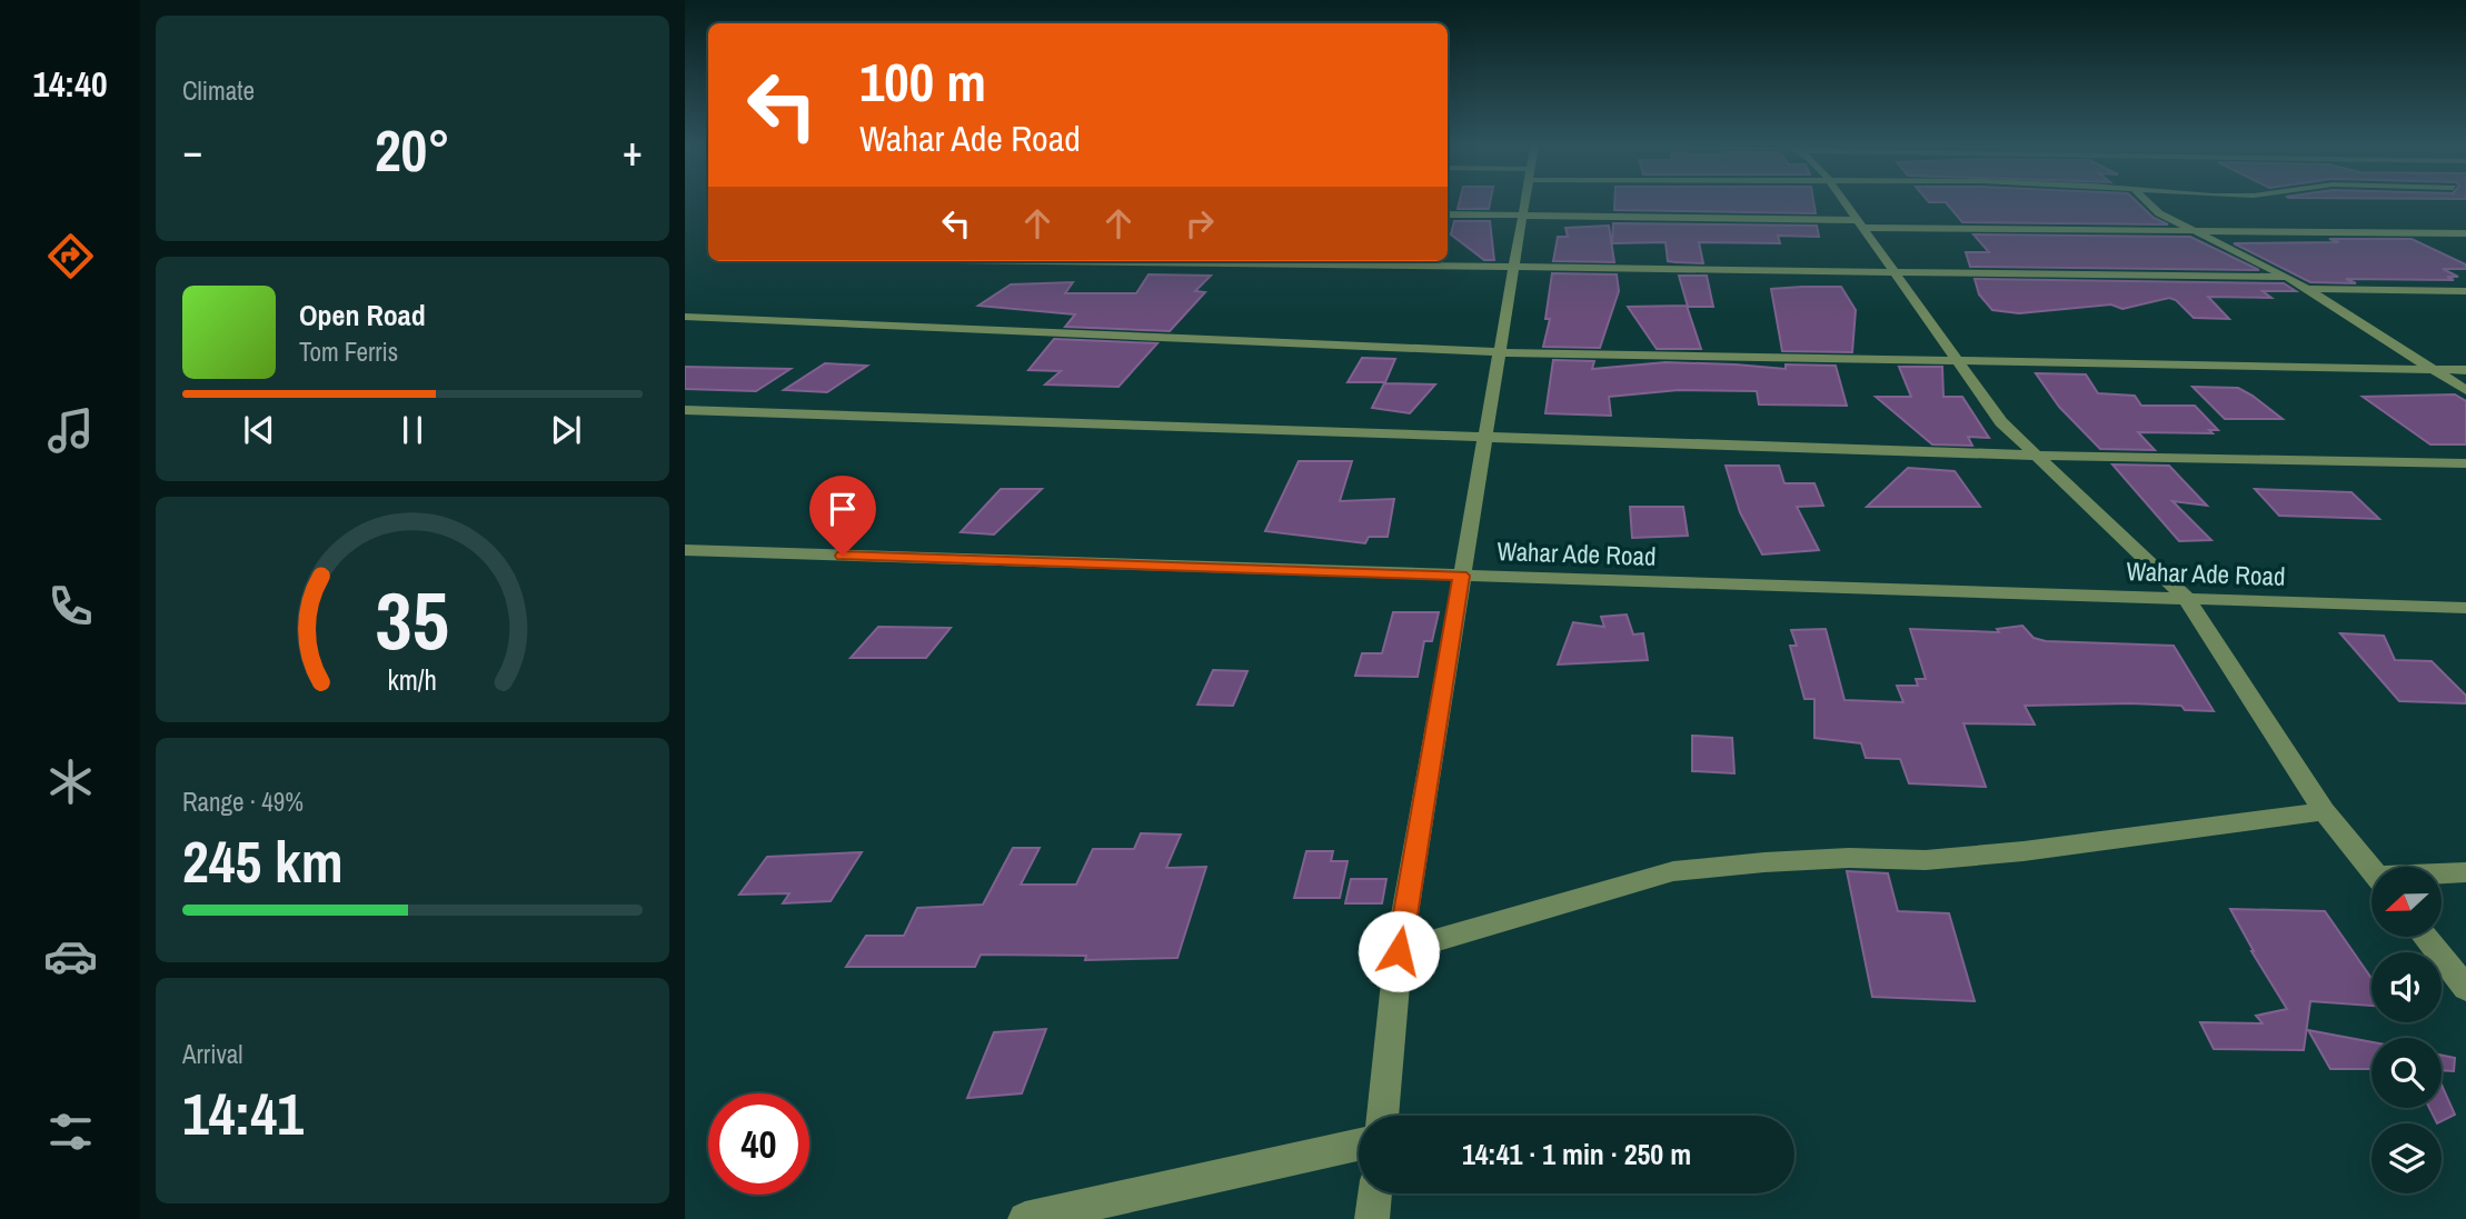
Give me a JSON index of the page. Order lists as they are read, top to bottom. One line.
{"streets":{"street":["Wahar Ade Road"]},"north":"left","page":{"tabs":"14:40","tile":["Climate",["Range · 49%","245 km"],["Arrival","14:41"]],"turn":["100 m","Wahar Ade Road"],"heat":["−","20°","+"],"song":["Open Road","Tom Ferris"],"limit":"40","trip":"14:41 · 1 min · 250 m","gauge":["35","km/h"]}}
